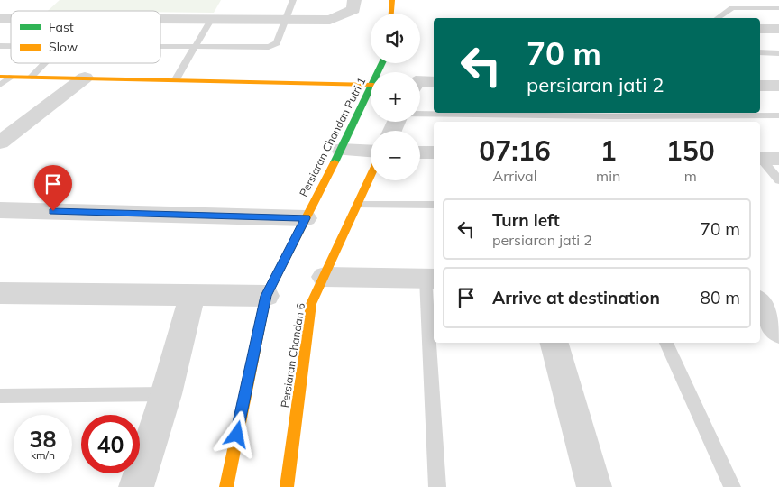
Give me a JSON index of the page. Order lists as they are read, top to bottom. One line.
{"streets":{"street":["Persiaran Chandan Putri 1","Persiaran Chandan 6"]},"legend":["Fast","Slow"],"page":{"map_buttons":["+","−"],"turn":["70 m","persiaran jati 2"],"eta":["07:16","Arrival","1","min","150","m"],"list":[{"name":"Turn left","note":"persiaran jati 2","value":"70 m"},{"name":"Arrive at destination","value":"80 m"}],"speed":"38 km/h","limit":"40"}}
